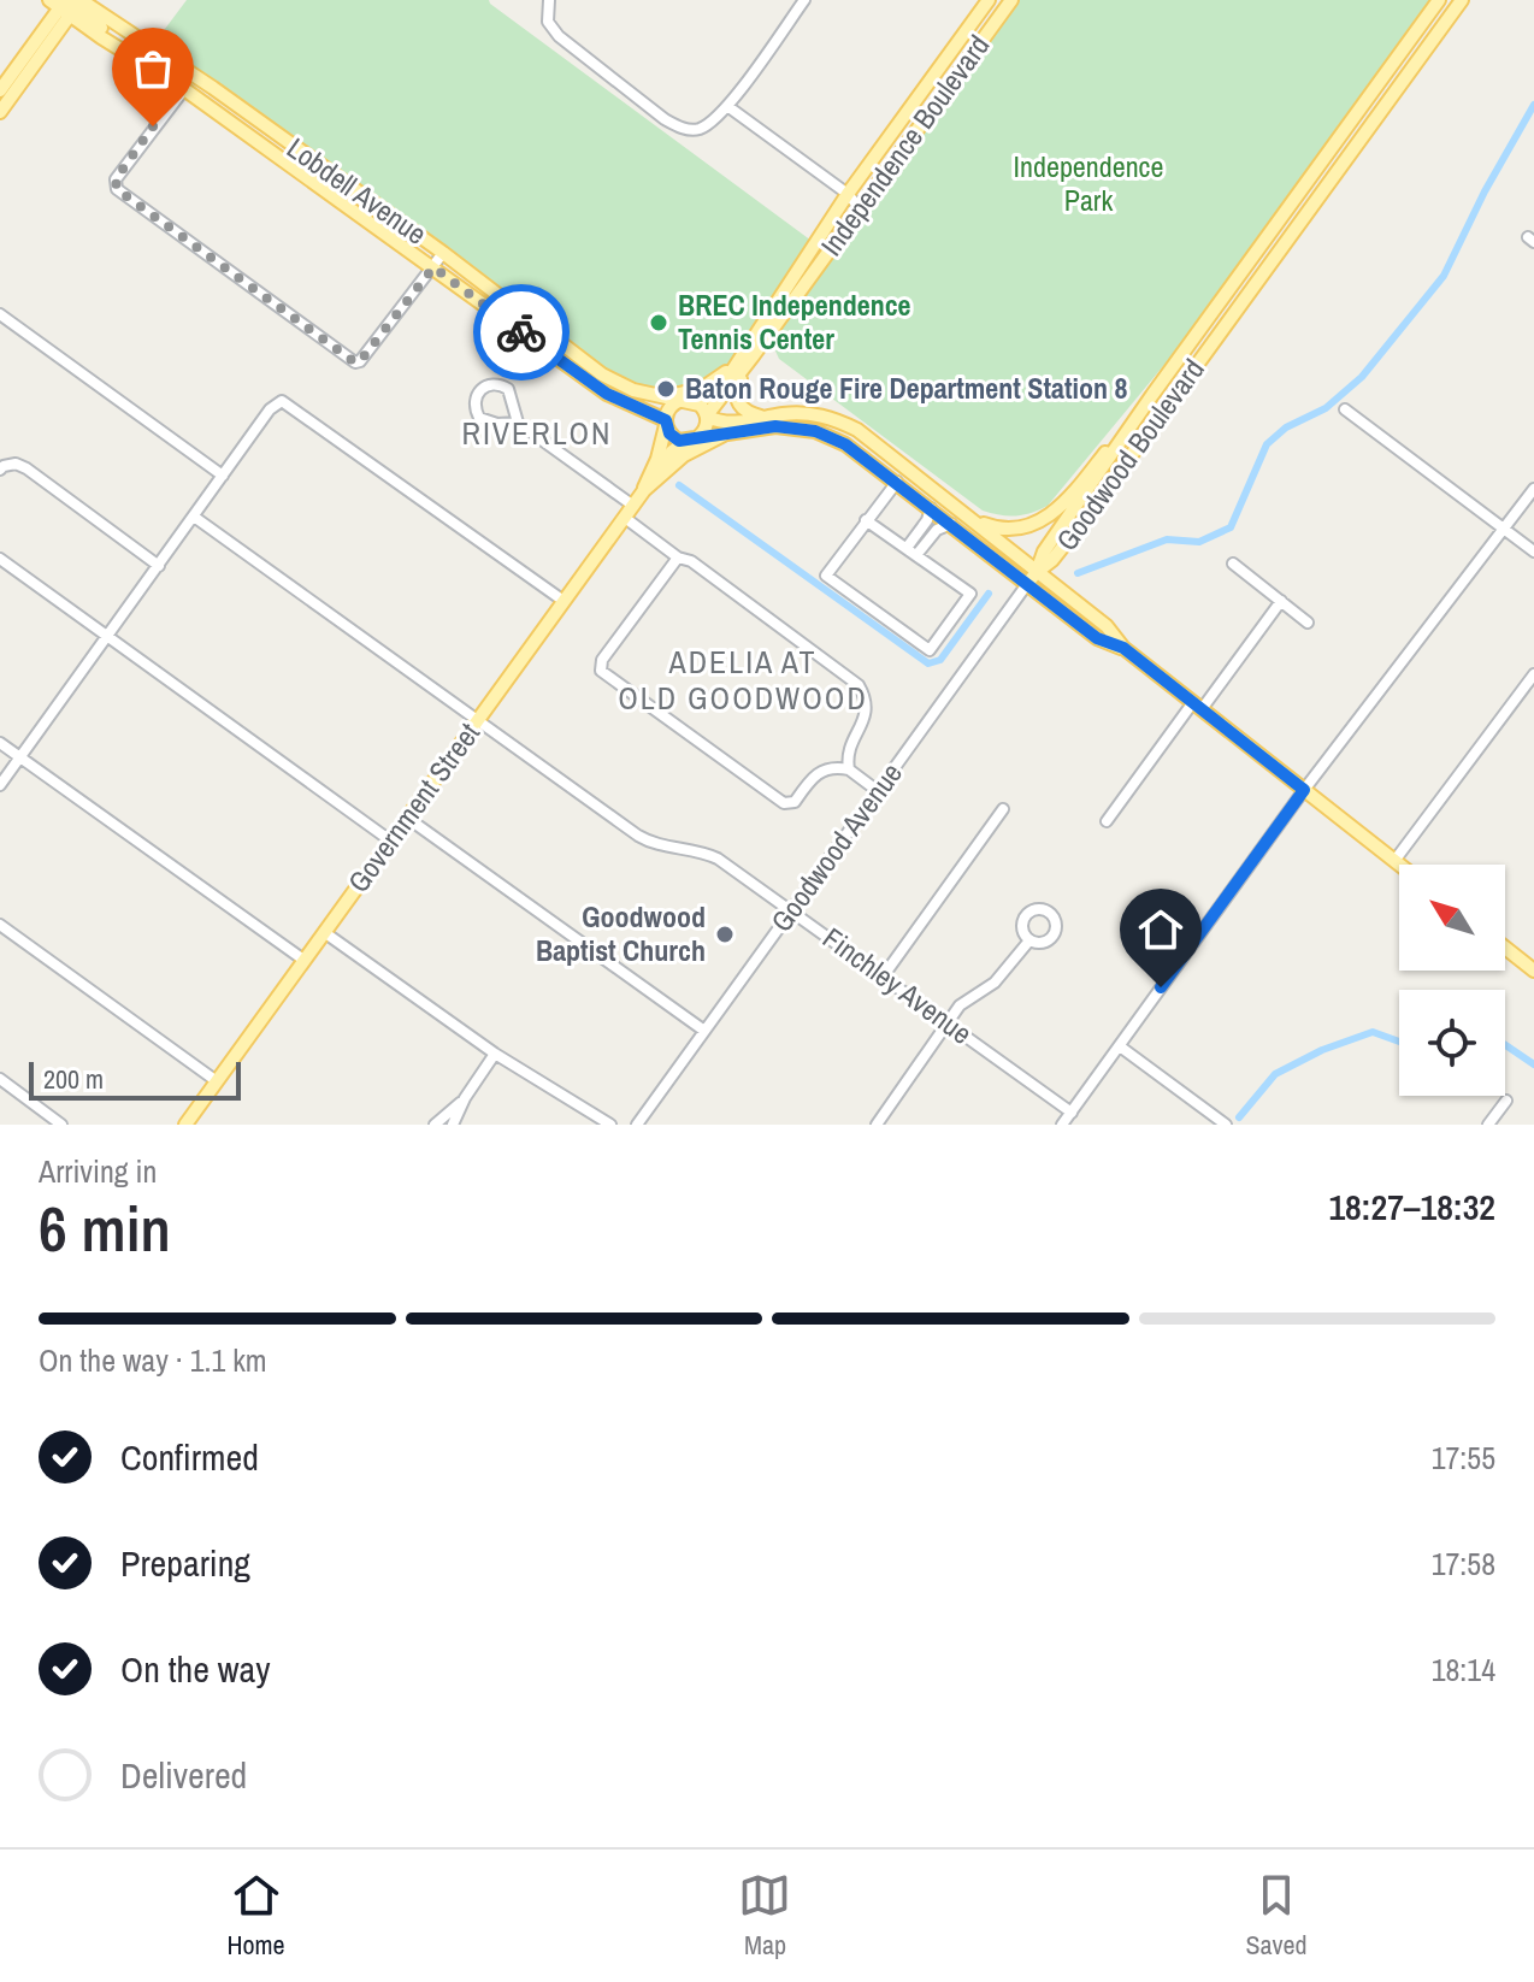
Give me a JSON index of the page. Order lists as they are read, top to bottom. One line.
{"streets":{"main road":["Independence Boulevard","Lobdell Avenue","Goodwood Boulevard","Government Street","Goodwood Avenue"],"street":["Finchley Avenue"]},"crossings":[["Lobdell Avenue","Government Street"],["Goodwood Boulevard","Goodwood Avenue"],["Government Street","Finchley Avenue"],["Goodwood Avenue","Finchley Avenue"]],"districts":["RIVERLON","ADELIA AT OLD GOODWOOD"],"parks":["Independence Park"],"places":["BREC Independence Tennis Center","Baton Rouge Fire Department Station 8","Goodwood Baptist Church"],"scale_bar":"200 m","north":"top left","page":{"scale":"200 m","heading":["6 min","Arriving in","18:27–18:32"],"bar":"On the way · 1.1 km","list":[["Confirmed","17:55"],["Preparing","17:58"],["On the way","18:14"],"Delivered"],"tabs":["Home","Map","Saved"]}}
